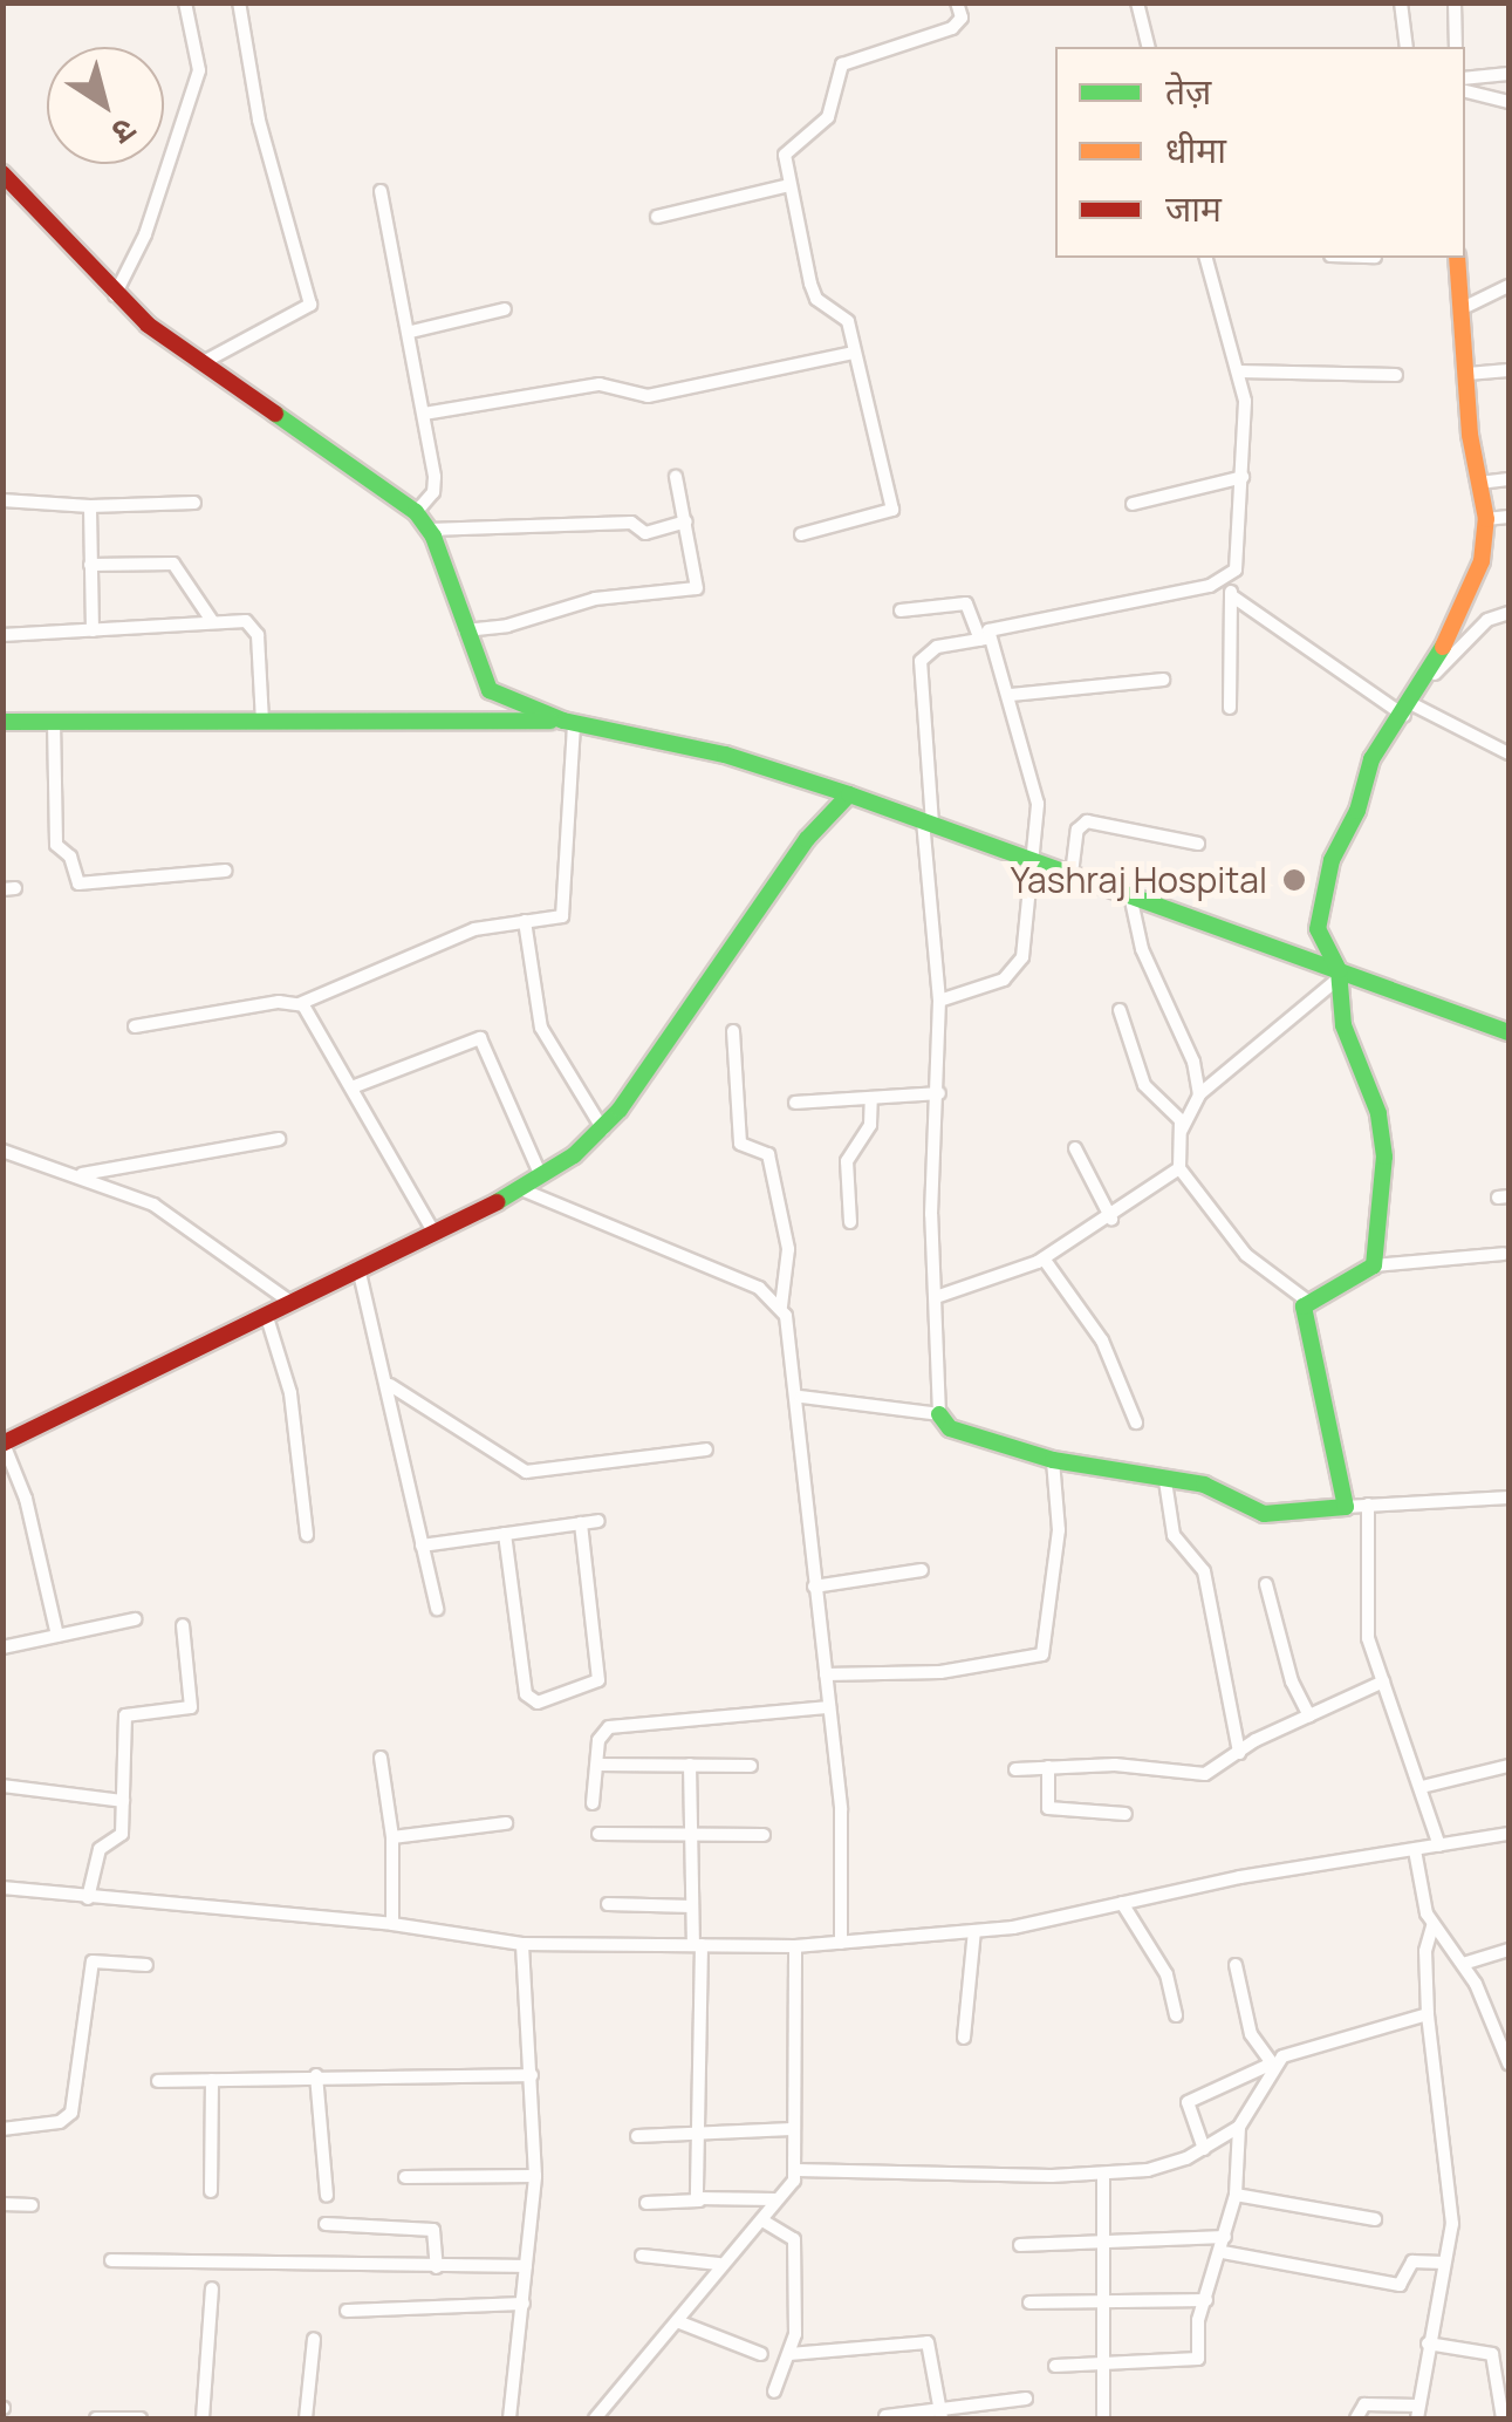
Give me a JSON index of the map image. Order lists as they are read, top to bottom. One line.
{"places":["Yashraj Hospital"],"legend":["तेज़","धीमा","जाम"],"north":"bottom right"}
